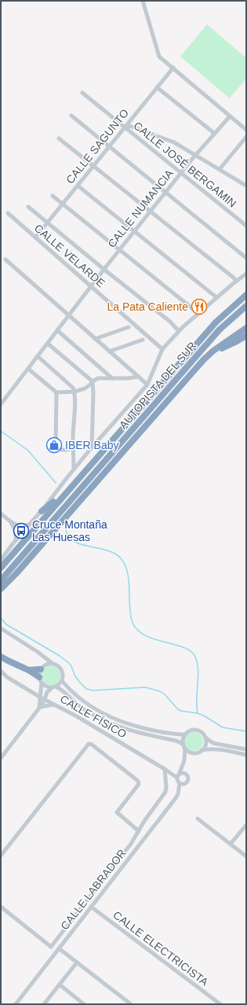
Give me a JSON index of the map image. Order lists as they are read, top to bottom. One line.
{"streets":{"highway":["AUTOPISTA DEL SUR"],"street":["CALLE SAGUNTO","CALLE JOSÉ BERGAMIN","CALLE NUMANCIA","CALLE VELARDE","CALLE FÍSICO","CALLE LABRADOR","CALLE ELECTRICISTA"]},"crossings":[["CALLE SAGUNTO","CALLE JOSÉ BERGAMIN"],["CALLE SAGUNTO","CALLE VELARDE"],["CALLE JOSÉ BERGAMIN","CALLE NUMANCIA"],["CALLE NUMANCIA","CALLE VELARDE"],["CALLE FÍSICO","CALLE LABRADOR"],["CALLE LABRADOR","CALLE ELECTRICISTA"]],"places":{"restaurant":["La Pata Caliente"],"shop":["IBER Baby"],"bus stop":["Cruce Montaña Las Huesas"]}}
